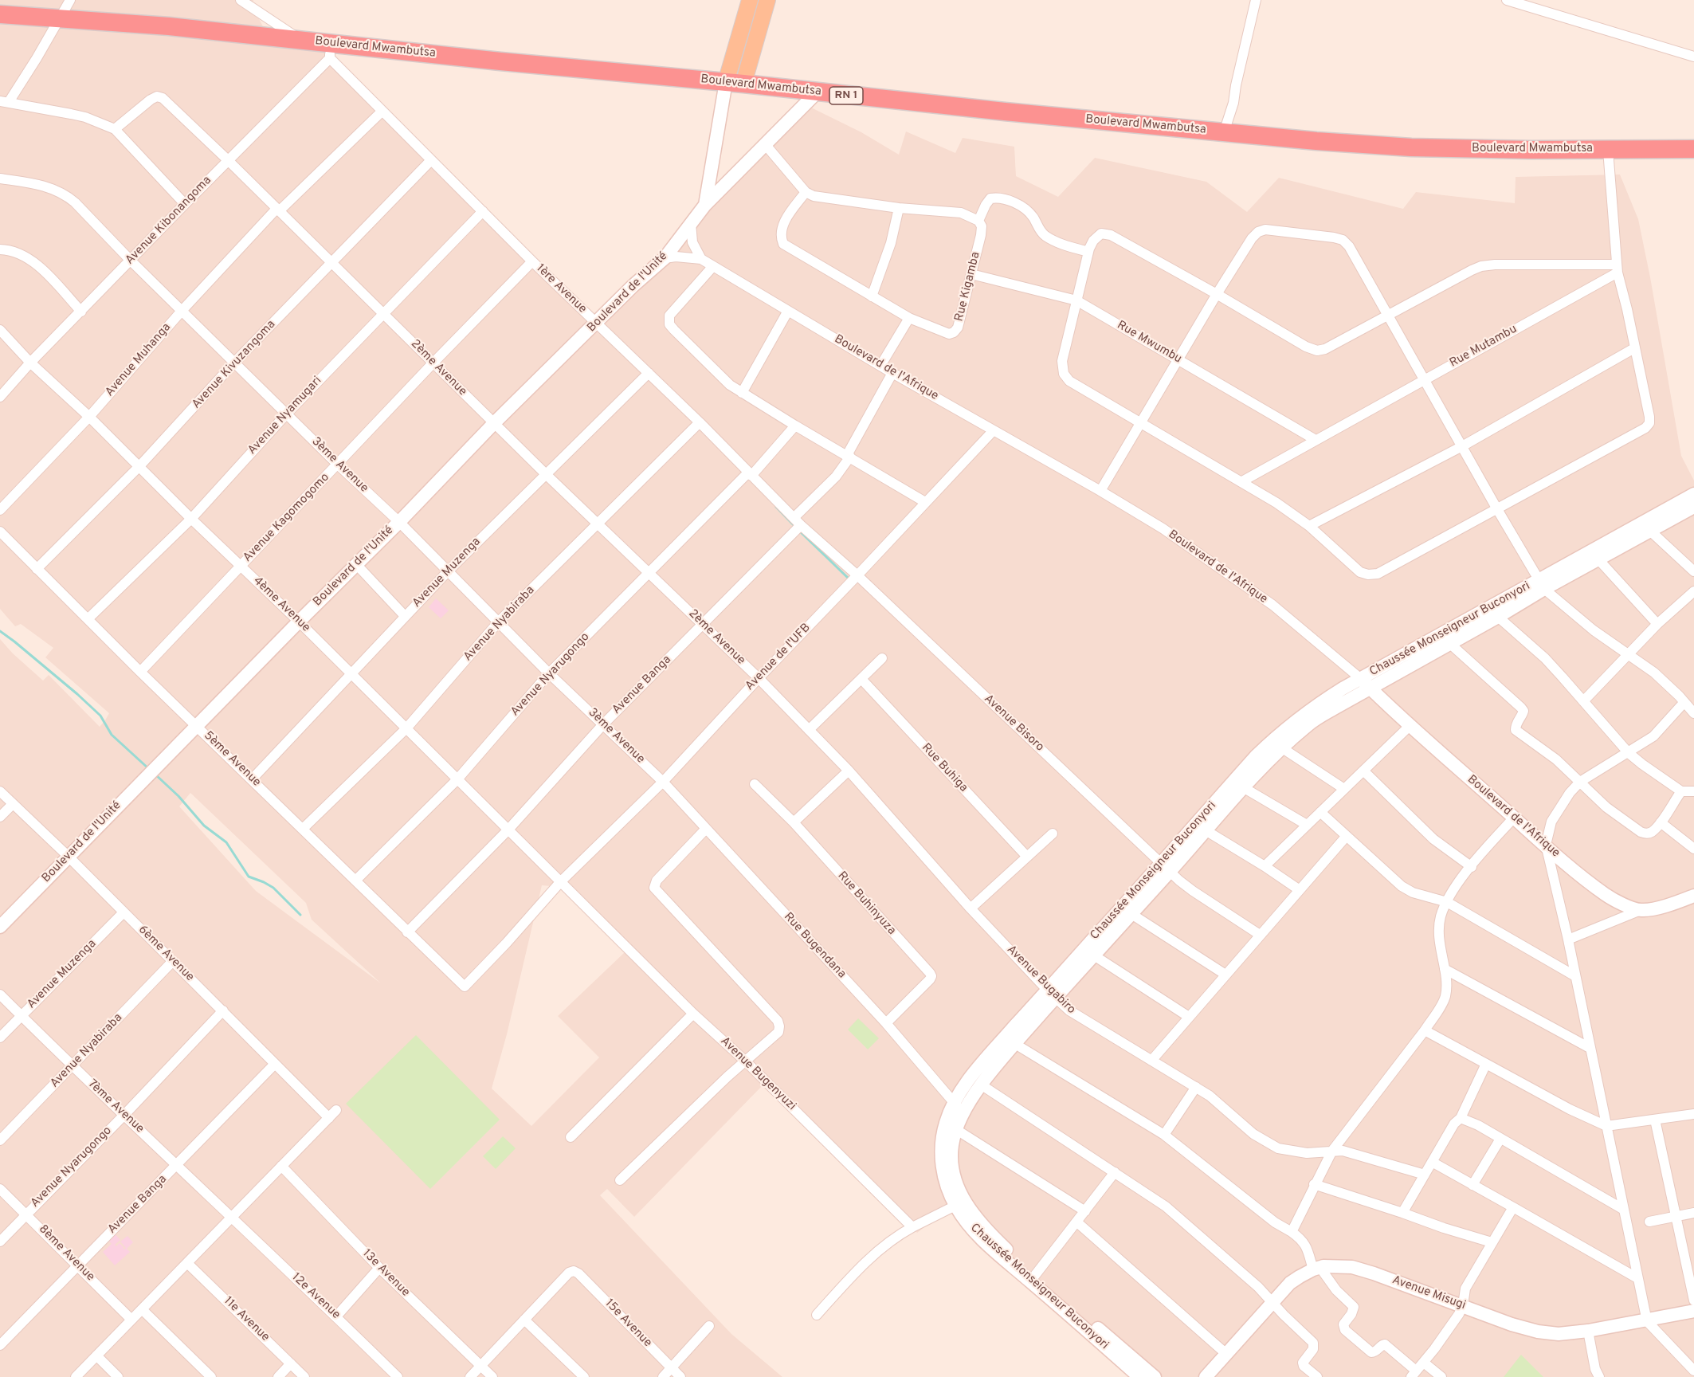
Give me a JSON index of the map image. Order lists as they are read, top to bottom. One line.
{"streets":{"highway":["Boulevard Mwambutsa","RN 1"],"street":["Avenue Kibonangoma","Rue Kigamba","1ère Avenue","Boulevard de l'Unité","Rue Mwumbu","Rue Mutambu","Avenue Muhanga","Avenue Kivuzangoma","2ème Avenue","Boulevard de l'Afrique","Avenue Nyamugari","3ème Avenue","Avenue Kagomogomo","Avenue Muzenga","4ème Avenue","Avenue Nyabiraba","Chaussée Monseigneur Buconyori","Avenue de l'UFB","Avenue Nyarugongo","Avenue Banga","Avenue Bisoro","5ème Avenue","Rue Buhiga","Rue Buhinyuza","Rue Bugendana","6ème Avenue","Avenue Bugabiro","Avenue Bugenyuzi","7ème Avenue","8ème Avenue","13e Avenue","Avenue Misugi","12e Avenue","11e Avenue","15e Avenue"]},"crossings":[["Boulevard Mwambutsa","Avenue Kibonangoma"],["Boulevard Mwambutsa","1ère Avenue"],["Boulevard Mwambutsa","Boulevard de l'Unité"],["Avenue Kibonangoma","1ère Avenue"],["Avenue Kibonangoma","2ème Avenue"],["Avenue Kibonangoma","3ème Avenue"],["Avenue Kibonangoma","4ème Avenue"],["Rue Kigamba","Rue Mwumbu"],["1ère Avenue","Boulevard de l'Unité"],["1ère Avenue","Avenue Muhanga"],["1ère Avenue","Avenue Kivuzangoma"],["1ère Avenue","Avenue Nyamugari"],["1ère Avenue","Avenue Kagomogomo"],["1ère Avenue","Avenue Muzenga"],["1ère Avenue","Avenue Nyabiraba"],["1ère Avenue","Avenue de l'UFB"],["1ère Avenue","Avenue Nyarugongo"],["1ère Avenue","Avenue Banga"],["1ère Avenue","Avenue Bisoro"],["Boulevard de l'Unité","2ème Avenue"],["Boulevard de l'Unité","Boulevard de l'Afrique"],["Boulevard de l'Unité","3ème Avenue"],["Boulevard de l'Unité","4ème Avenue"],["Boulevard de l'Unité","5ème Avenue"],["Boulevard de l'Unité","6ème Avenue"],["Rue Mwumbu","Rue Mutambu"],["Avenue Muhanga","2ème Avenue"],["Avenue Muhanga","3ème Avenue"],["Avenue Muhanga","4ème Avenue"],["Avenue Kivuzangoma","2ème Avenue"],["Avenue Kivuzangoma","3ème Avenue"],["Avenue Kivuzangoma","4ème Avenue"],["Avenue Kivuzangoma","5ème Avenue"],["2ème Avenue","Avenue Nyamugari"],["2ème Avenue","Avenue Kagomogomo"],["2ème Avenue","Avenue Muzenga"],["2ème Avenue","Avenue Nyabiraba"],["2ème Avenue","Avenue de l'UFB"],["2ème Avenue","Avenue Nyarugongo"],["2ème Avenue","Avenue Banga"],["2ème Avenue","Avenue Bugabiro"],["Boulevard de l'Afrique","Chaussée Monseigneur Buconyori"],["Boulevard de l'Afrique","Avenue de l'UFB"],["Avenue Nyamugari","3ème Avenue"],["Avenue Nyamugari","4ème Avenue"],["Avenue Nyamugari","5ème Avenue"],["3ème Avenue","Avenue Kagomogomo"],["3ème Avenue","Avenue Muzenga"],["3ème Avenue","Avenue Nyabiraba"],["3ème Avenue","Avenue de l'UFB"],["3ème Avenue","Avenue Nyarugongo"],["3ème Avenue","Avenue Banga"],["3ème Avenue","Rue Bugendana"],["Avenue Kagomogomo","4ème Avenue"],["Avenue Kagomogomo","5ème Avenue"],["Avenue Muzenga","4ème Avenue"],["Avenue Muzenga","5ème Avenue"],["Avenue Muzenga","6ème Avenue"],["Avenue Muzenga","7ème Avenue"],["4ème Avenue","Avenue Nyabiraba"],["4ème Avenue","Avenue de l'UFB"],["4ème Avenue","Avenue Nyarugongo"],["4ème Avenue","Avenue Banga"],["4ème Avenue","Avenue Bugenyuzi"],["Avenue Nyabiraba","5ème Avenue"],["Avenue Nyabiraba","6ème Avenue"],["Avenue Nyabiraba","7ème Avenue"],["Chaussée Monseigneur Buconyori","Avenue Bisoro"],["Chaussée Monseigneur Buconyori","Rue Bugendana"],["Chaussée Monseigneur Buconyori","Avenue Bugabiro"],["Avenue de l'UFB","Avenue Bisoro"],["Avenue de l'UFB","5ème Avenue"],["Avenue de l'UFB","Rue Bugendana"],["Avenue de l'UFB","Avenue Bugabiro"],["Avenue de l'UFB","Avenue Bugenyuzi"],["Avenue Nyarugongo","5ème Avenue"],["Avenue Nyarugongo","6ème Avenue"],["Avenue Nyarugongo","7ème Avenue"],["Avenue Nyarugongo","8ème Avenue"],["Avenue Banga","5ème Avenue"],["Avenue Banga","6ème Avenue"],["Avenue Banga","7ème Avenue"],["Avenue Banga","8ème Avenue"],["Rue Buhinyuza","Rue Bugendana"],["7ème Avenue","12e Avenue"]]}
